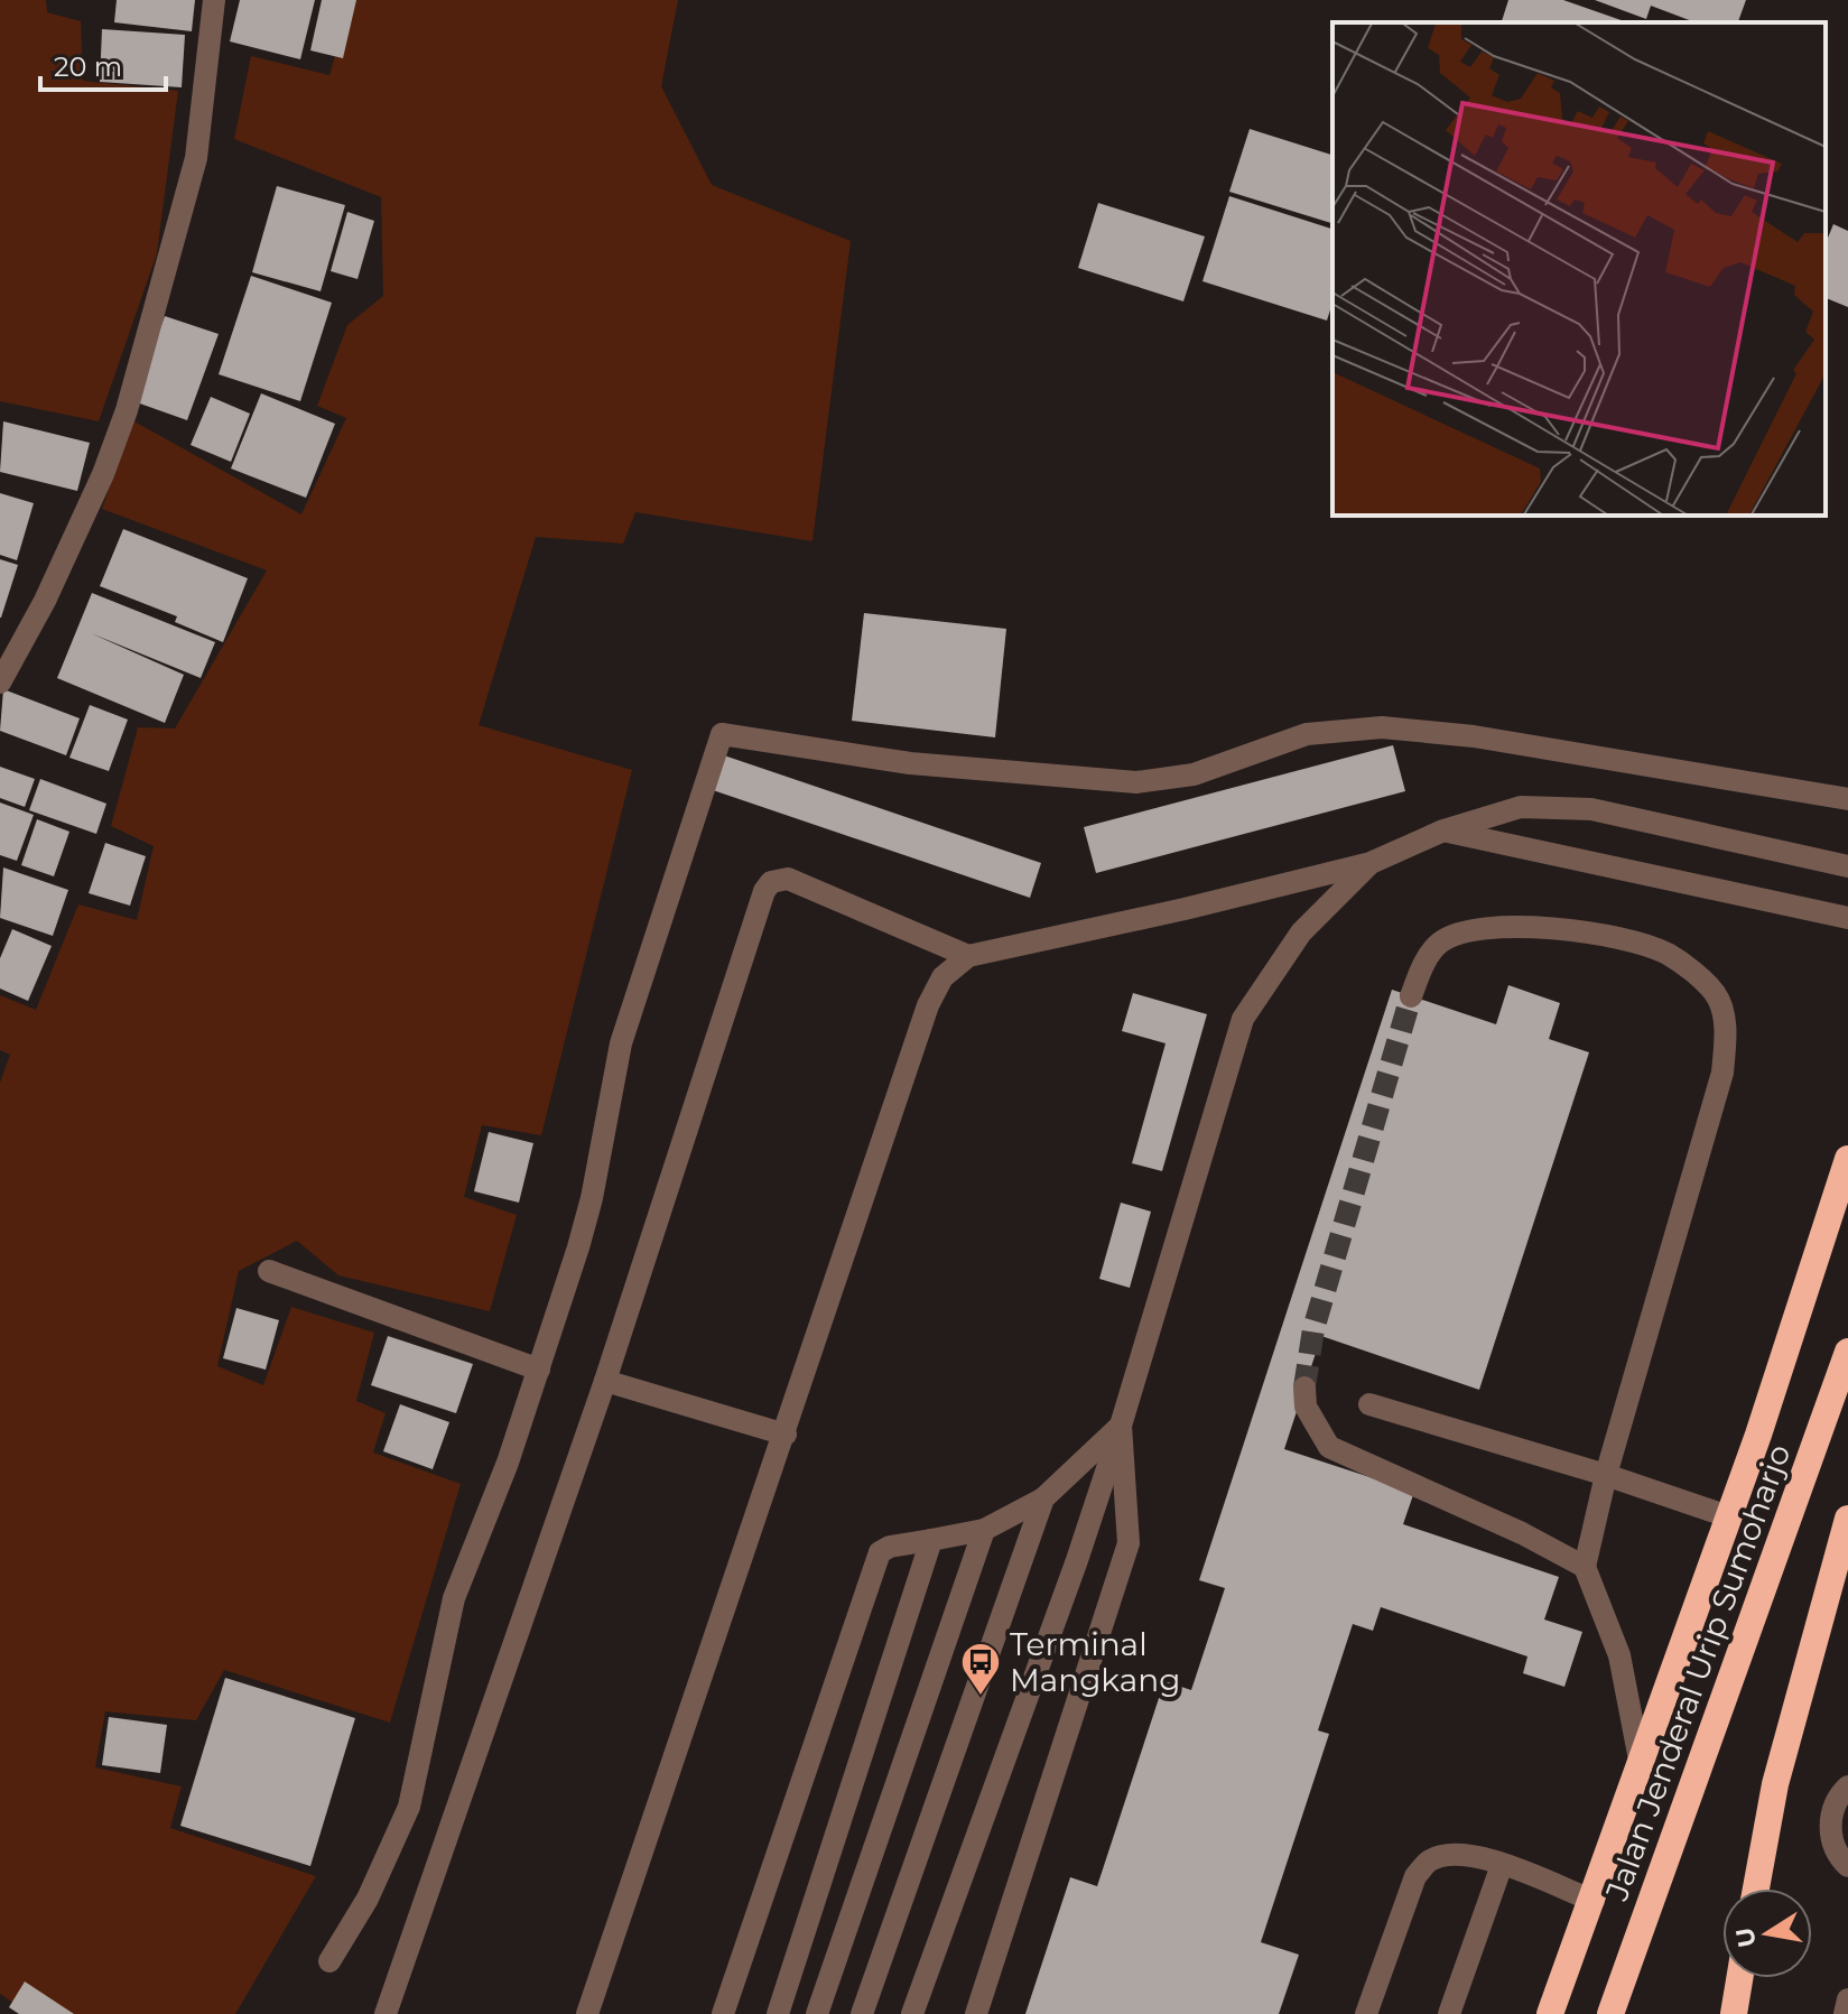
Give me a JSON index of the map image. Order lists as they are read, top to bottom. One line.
{"streets":{"highway":["Jalan Jenderal Urip Sumoharjo"]},"places":{"bus stop":["Terminal Mangkang"]},"scale_bar":"20 m","north":"left"}
